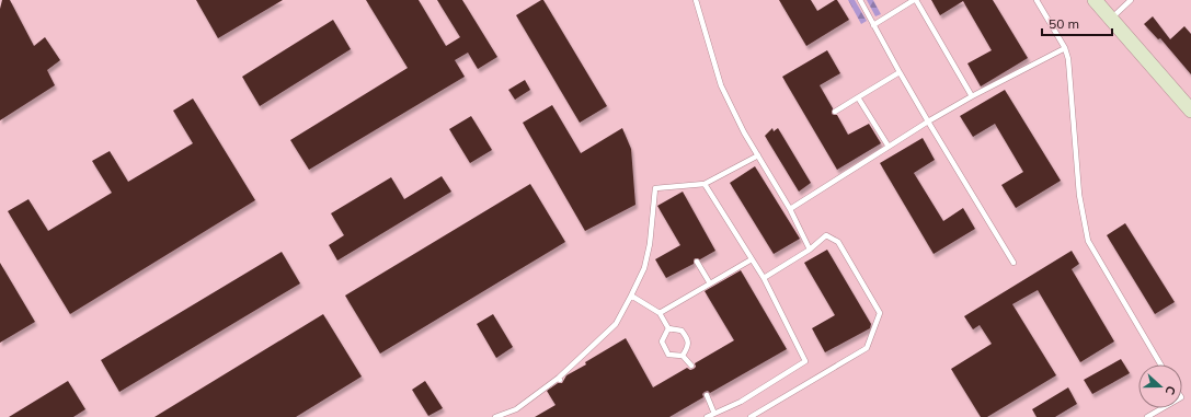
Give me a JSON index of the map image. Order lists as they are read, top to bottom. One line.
{"scale_bar":"50 m","north":"right"}
